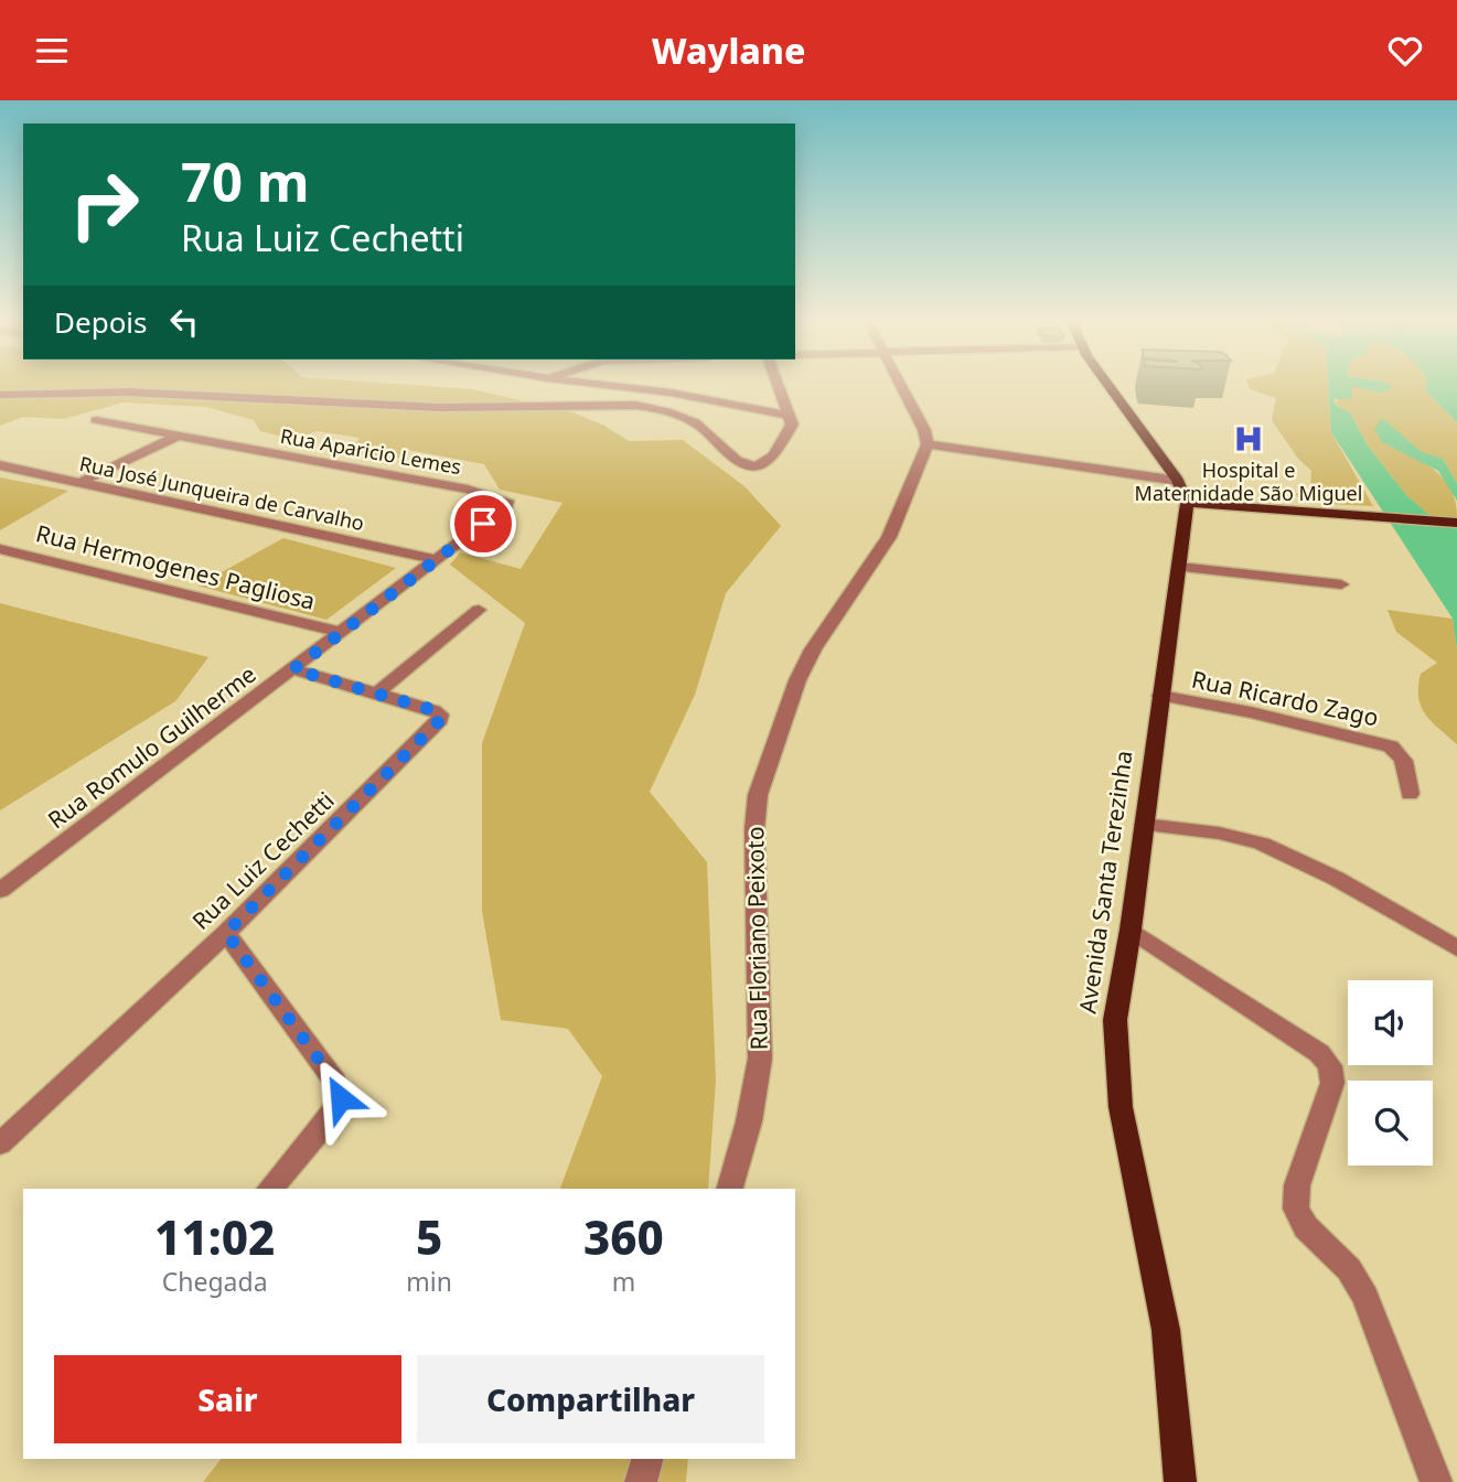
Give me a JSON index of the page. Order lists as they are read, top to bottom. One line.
{"streets":{"main road":["Avenida Santa Terezinha"],"street":["Rua Aparicio Lemes","Rua José Junqueira de Carvalho","Rua Hermogenes Pagliosa","Rua Ricardo Zago","Rua Romulo Guilherme","Rua Luiz Cechetti","Rua Floriano Peixoto"]},"crossings":[["Rua Aparicio Lemes","Rua Romulo Guilherme"],["Rua José Junqueira de Carvalho","Rua Romulo Guilherme"],["Rua Hermogenes Pagliosa","Rua Romulo Guilherme"],["Rua Ricardo Zago","Avenida Santa Terezinha"],["Rua Romulo Guilherme","Rua Luiz Cechetti"]],"places":{"hospital":["Hospital e Maternidade São Miguel"]},"page":{"header":"Waylane","turn":["70 m","Rua Luiz Cechetti"],"then":"Depois","eta":["11:02","Chegada","5","min","360","m"],"buttons":["Sair","Compartilhar"]}}
